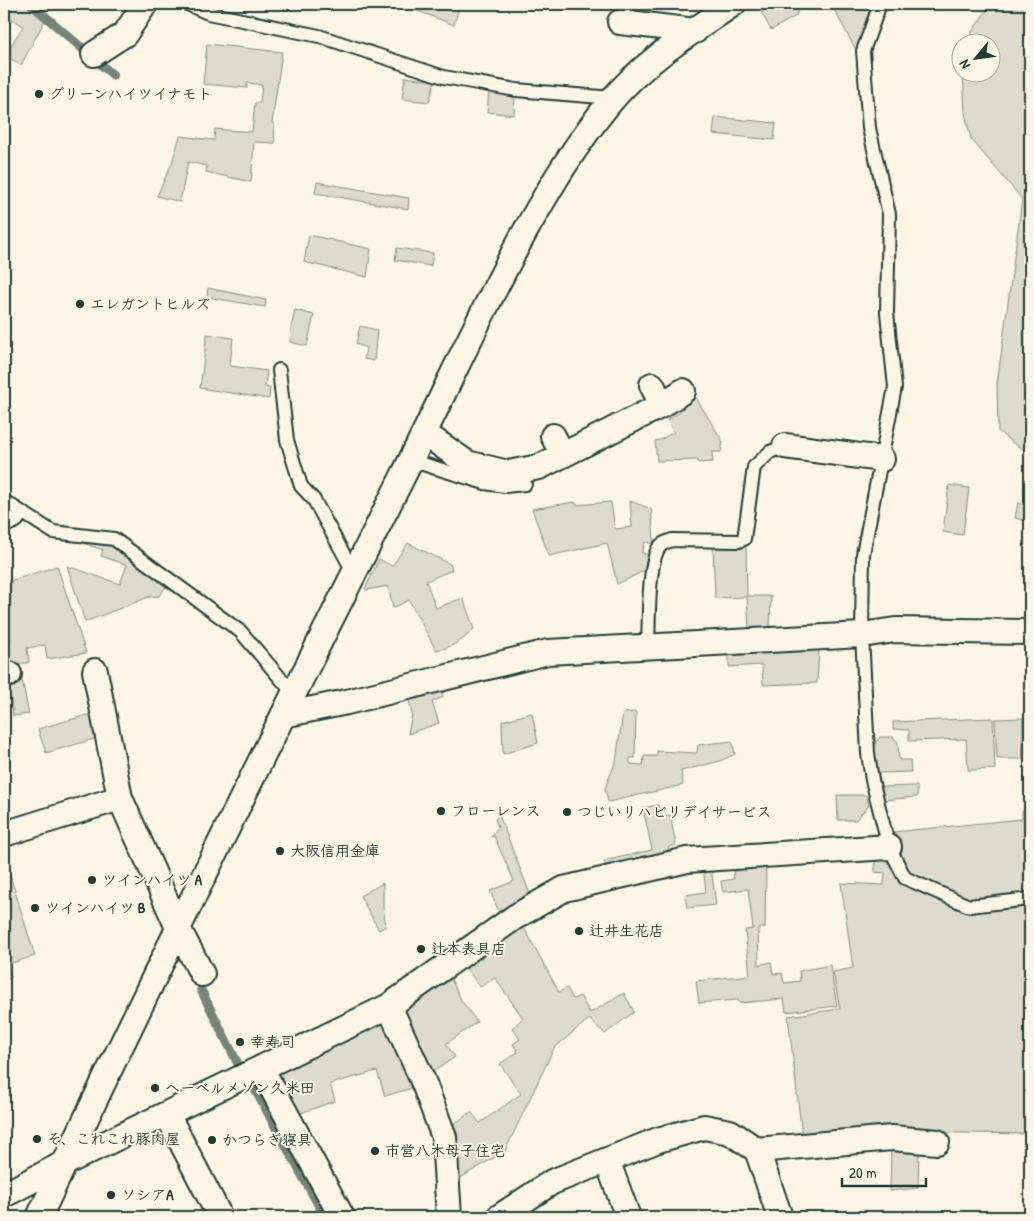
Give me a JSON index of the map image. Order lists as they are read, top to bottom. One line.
{"places":["グリーンハイツイナモト","エレガントヒルズ","フローレンス","つじいリハビリデイサービス","大阪信用金庫","ツインハイツ A","ツインハイツ B","辻井生花店","辻本表具店","幸寿司","ヘーベルメゾン久米田","そ、これこれ豚肉屋","かつらぎ寝具","市営八木母子住宅","ソシアA"],"scale_bar":"20 m","north":"bottom left"}
